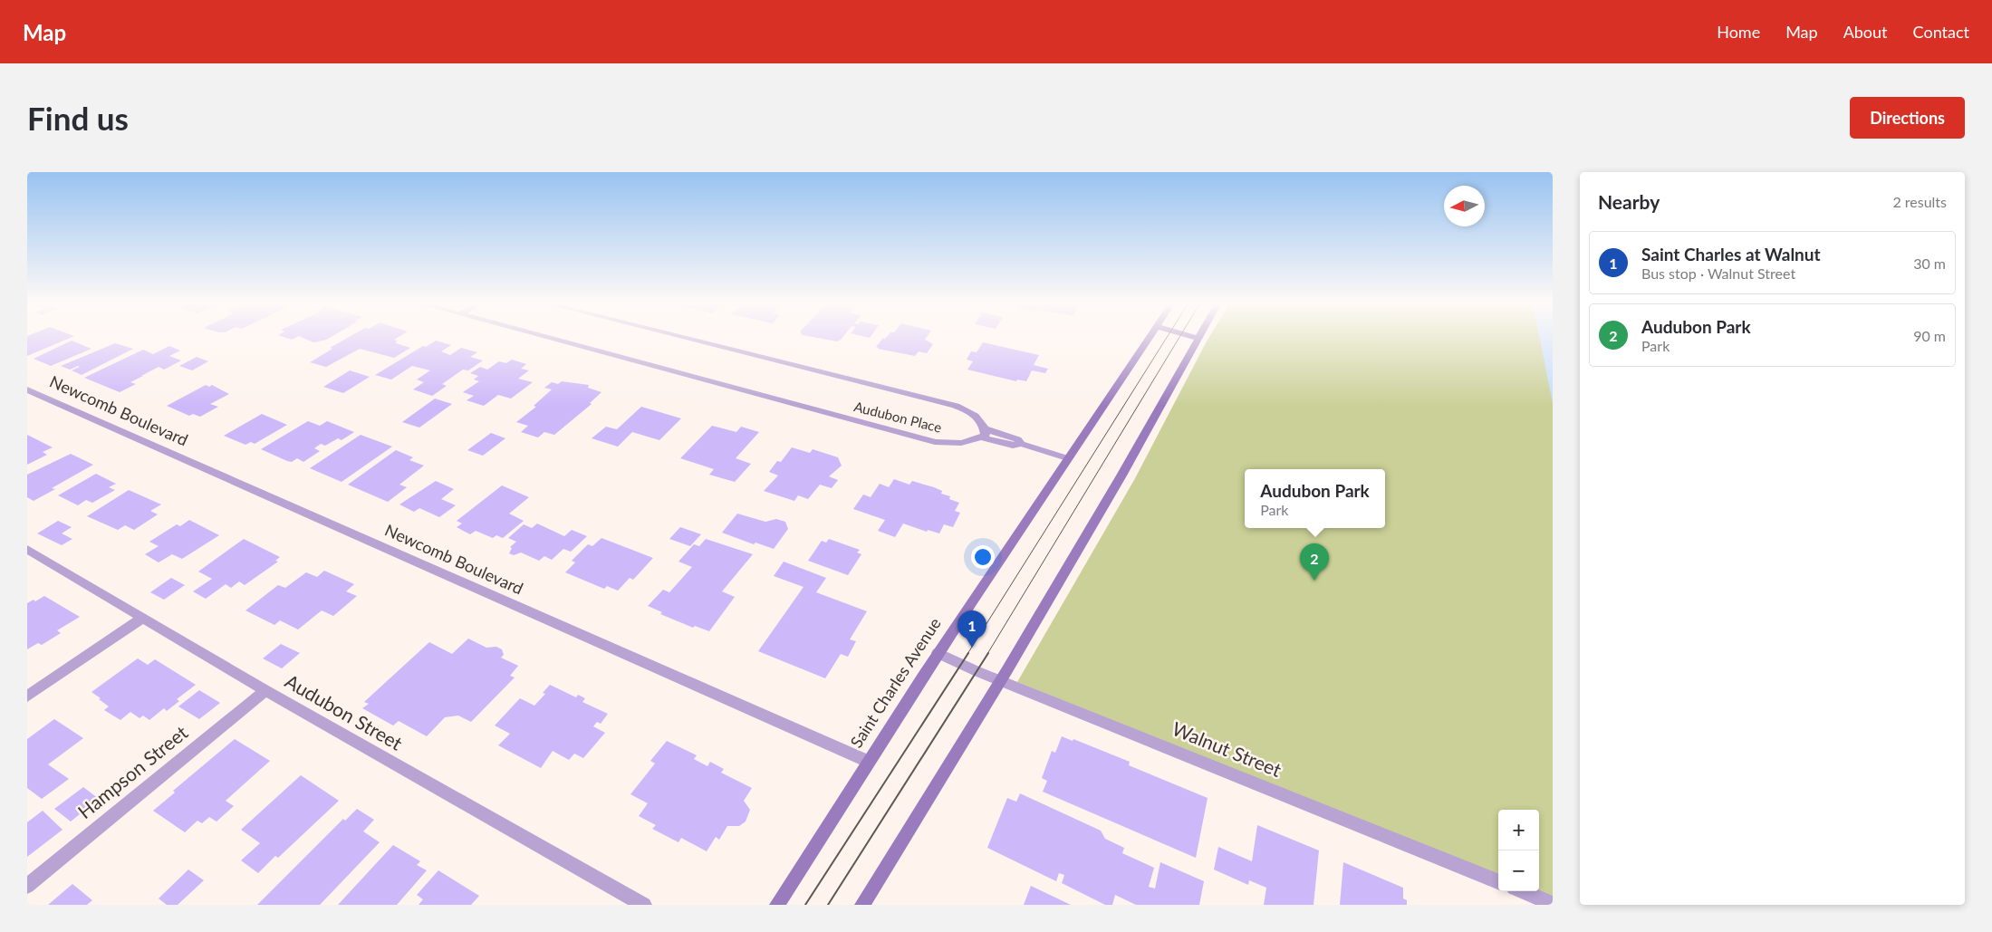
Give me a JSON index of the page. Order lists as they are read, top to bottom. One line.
{"streets":{"main road":["Saint Charles Avenue"],"street":["Newcomb Boulevard","Audubon Place","Audubon Street","Walnut Street","Hampson Street"]},"crossings":[["Newcomb Boulevard","Saint Charles Avenue"],["Saint Charles Avenue","Walnut Street"],["Audubon Street","Hampson Street"]],"north":"left","page":{"header":"Map","nav":["Home","Map","About","Contact"],"buttons":"Directions","title":"Find us","heading":["Nearby","2 results"],"list":[{"mark":"1","name":"Saint Charles at Walnut","note":"Bus stop · Walnut Street","value":"30 m"},{"mark":"2","name":"Audubon Park","note":"Park","value":"90 m"}],"popup":["Audubon Park","Park"],"pins":["2","1"],"map_buttons":["+","−"]}}
